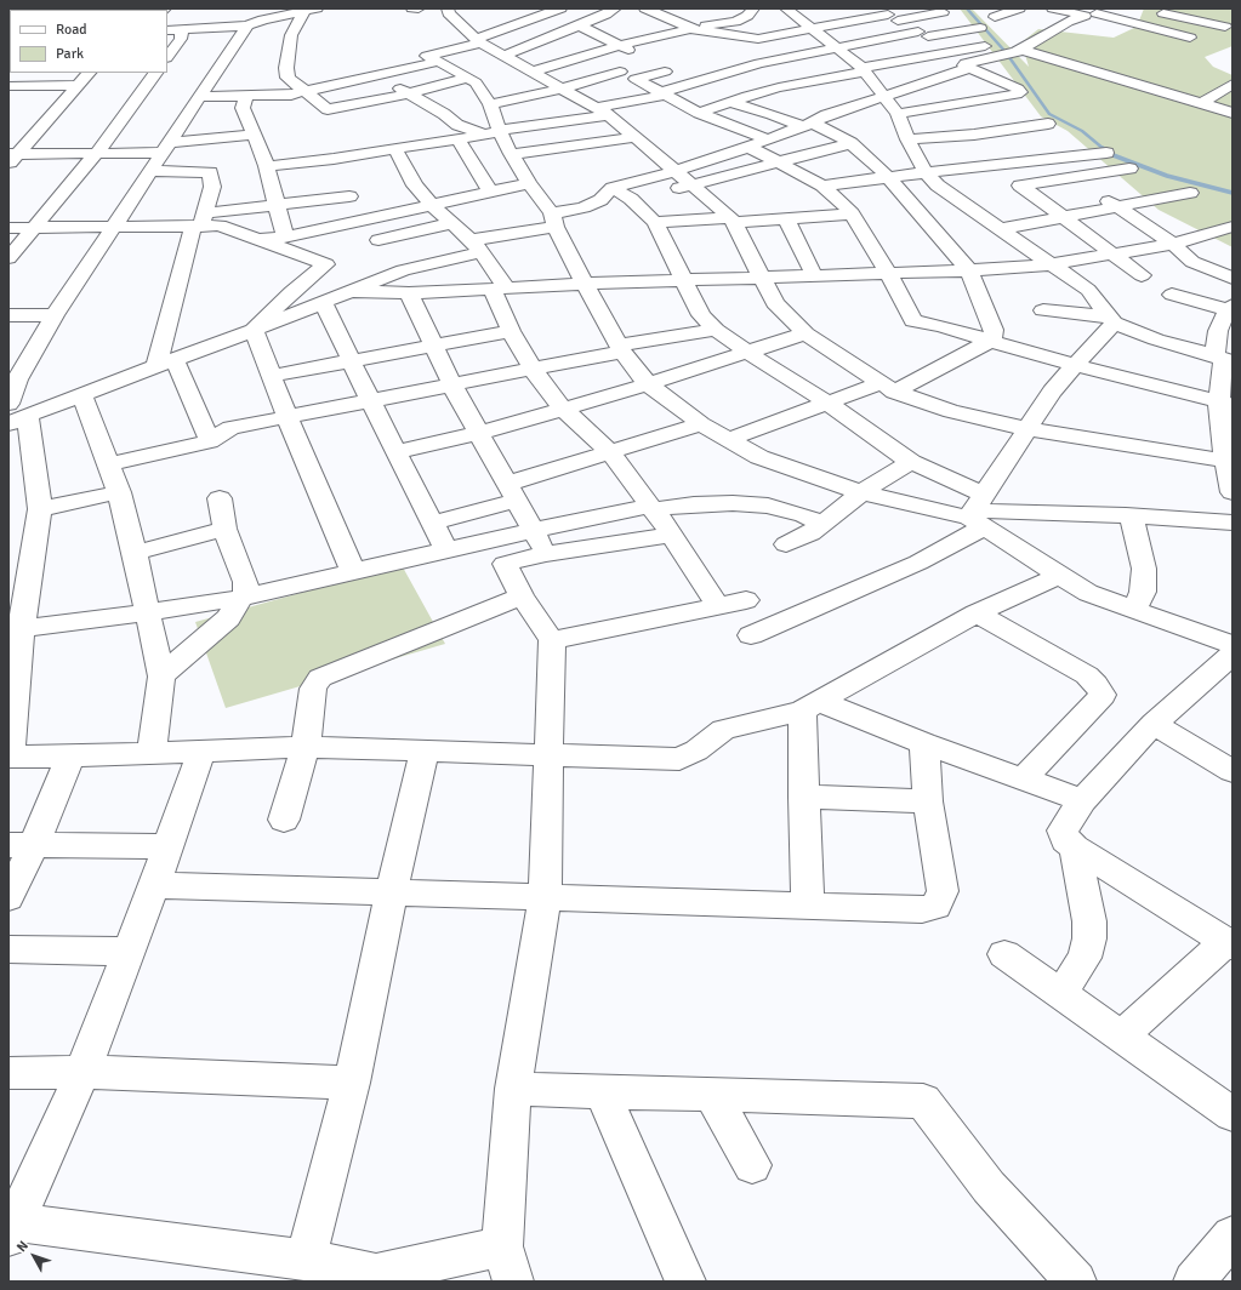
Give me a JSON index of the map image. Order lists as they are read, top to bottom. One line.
{"legend":["Road","Park"],"north":"top left"}
